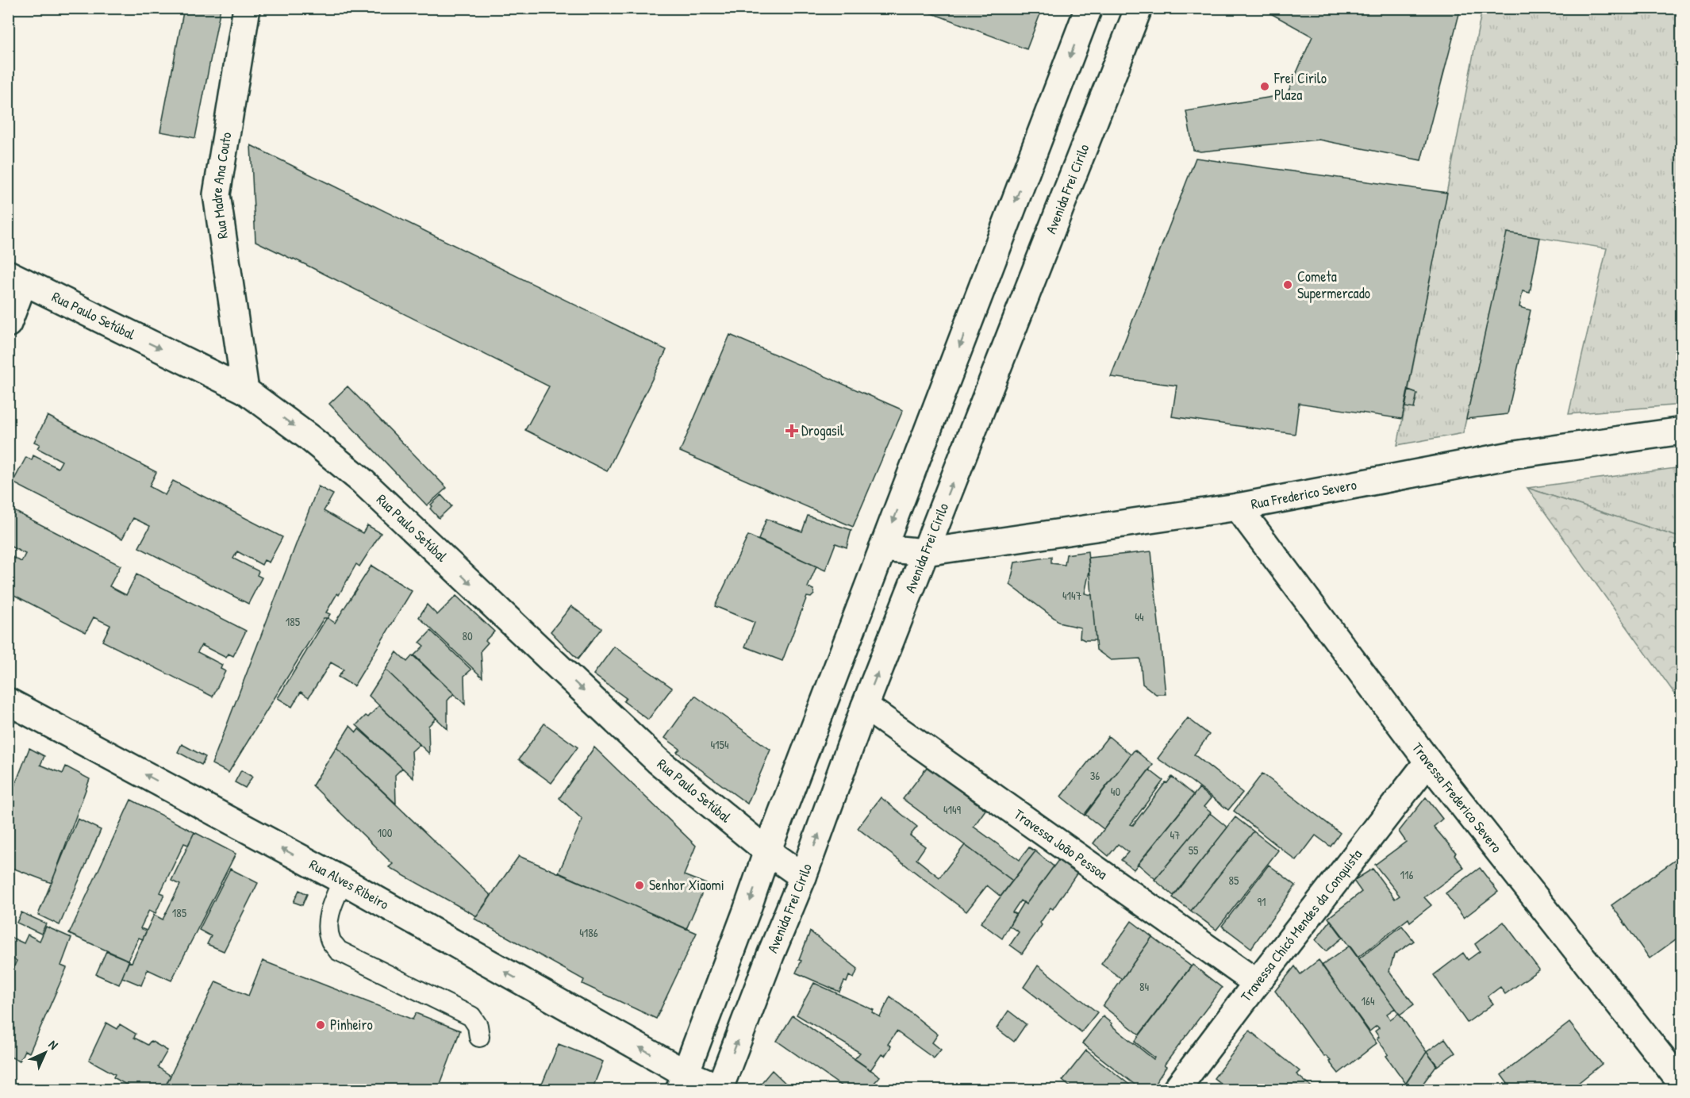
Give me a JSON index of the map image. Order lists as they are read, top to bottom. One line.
{"streets":{"street":["Rua Madre Ana Couto","Avenida Frei Cirilo","Rua Paulo Setúbal","Rua Frederico Severo","Travessa Frederico Severo","Travessa João Pessoa","Rua Alves Ribeiro","Travessa Chicó Mendes da Conquista"]},"crossings":[["Rua Madre Ana Couto","Rua Paulo Setúbal"],["Avenida Frei Cirilo","Rua Paulo Setúbal"],["Avenida Frei Cirilo","Rua Frederico Severo"],["Avenida Frei Cirilo","Travessa João Pessoa"],["Avenida Frei Cirilo","Rua Alves Ribeiro"],["Rua Frederico Severo","Travessa Frederico Severo"],["Travessa Frederico Severo","Travessa Chicó Mendes da Conquista"],["Travessa João Pessoa","Travessa Chicó Mendes da Conquista"]],"one_way":["Rua Paulo Setúbal","Rua Alves Ribeiro"],"places":{"other":["Frei Cirilo Plaza","Cometa Supermercado","Senhor Xiaomi","Pinheiro"],"health":["Drogasil"]},"house_numbers":["4147","44","185","80","4154","36","40","4149","100","47","55","116","85","91","185","4186","84","164"],"north":"top right"}
